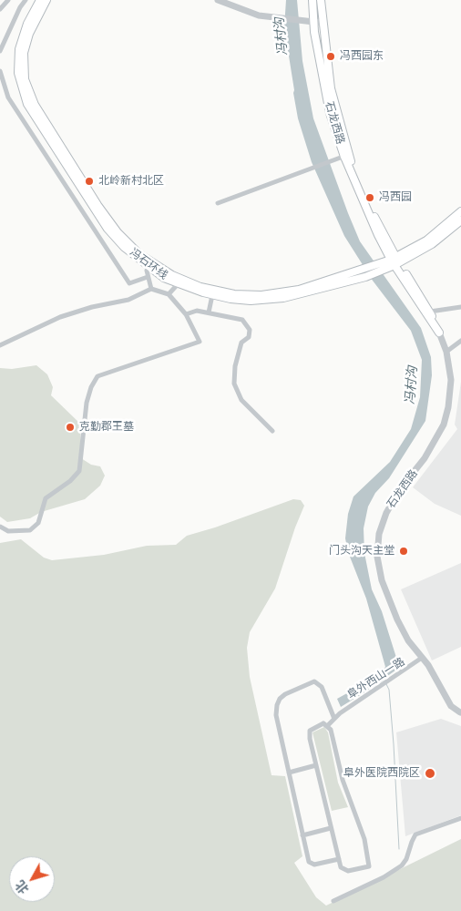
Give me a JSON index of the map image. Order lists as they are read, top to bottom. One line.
{"streets":{"main road":["石龙西路","冯石环线"],"street":["阜外西山一路"]},"crossings":[["石龙西路","冯石环线"],["石龙西路","阜外西山一路"]],"water":["冯村沟"],"places":["冯西园东","北岭新村北区","冯西园","克勤郡王墓","门头沟天主堂","阜外医院西院区"],"north":"bottom left"}
